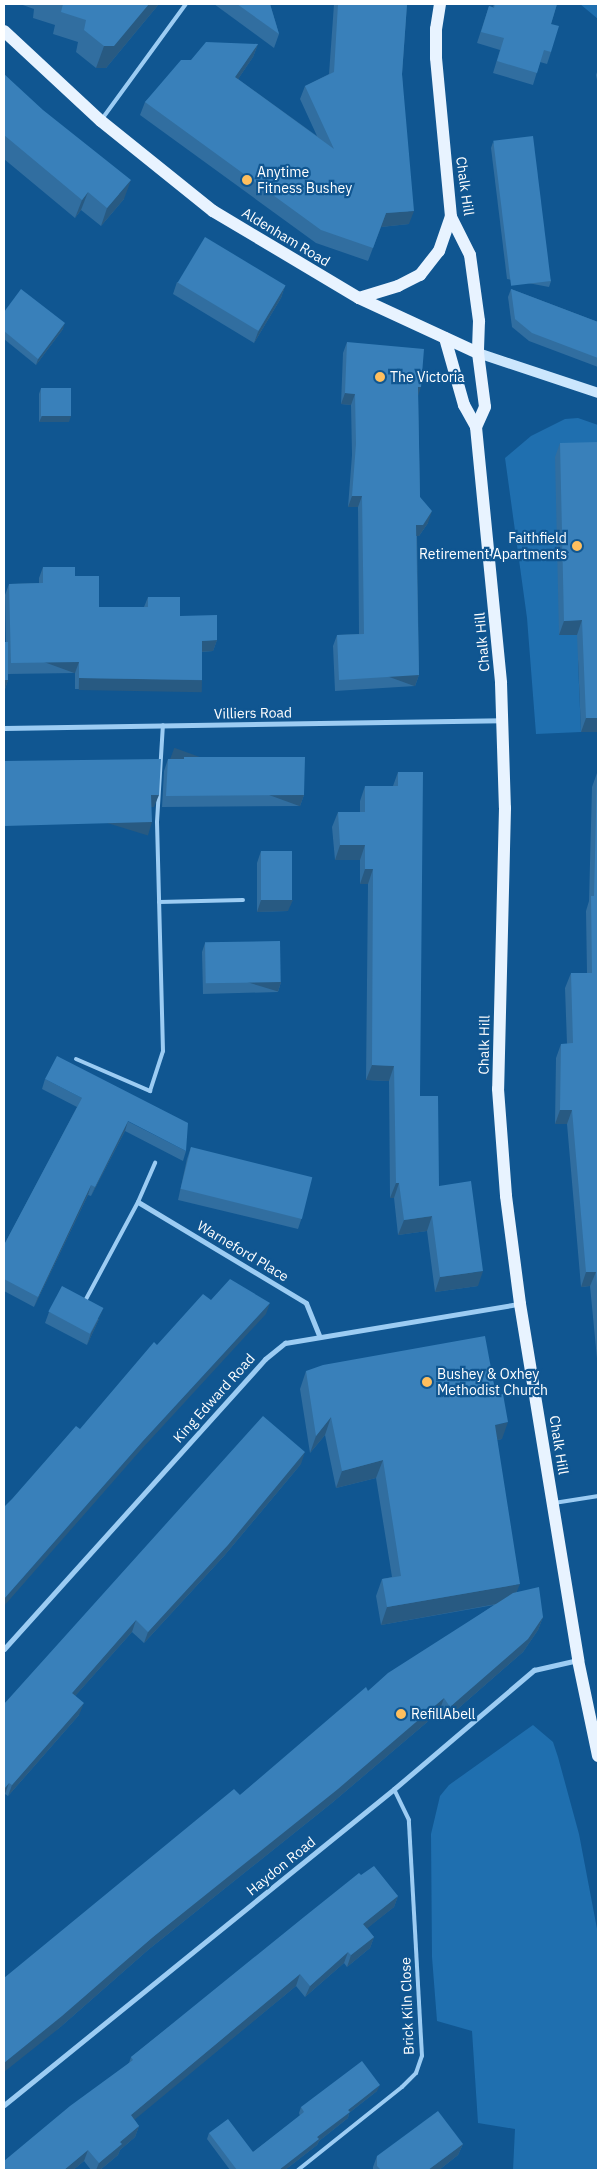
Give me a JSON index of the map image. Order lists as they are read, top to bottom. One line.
{"streets":{"main road":["Chalk Hill","Aldenham Road"],"street":["Villiers Road","Warneford Place","King Edward Road","Haydon Road"],"lane":["Brick Kiln Close"]},"crossings":[["Chalk Hill","Aldenham Road"],["Chalk Hill","Villiers Road"],["Chalk Hill","King Edward Road"],["Chalk Hill","Haydon Road"],["Warneford Place","King Edward Road"],["Haydon Road","Brick Kiln Close"]],"places":["Anytime Fitness Bushey","The Victoria","Faithfield Retirement Apartments","Bushey & Oxhey Methodist Church","RefillAbell"]}
